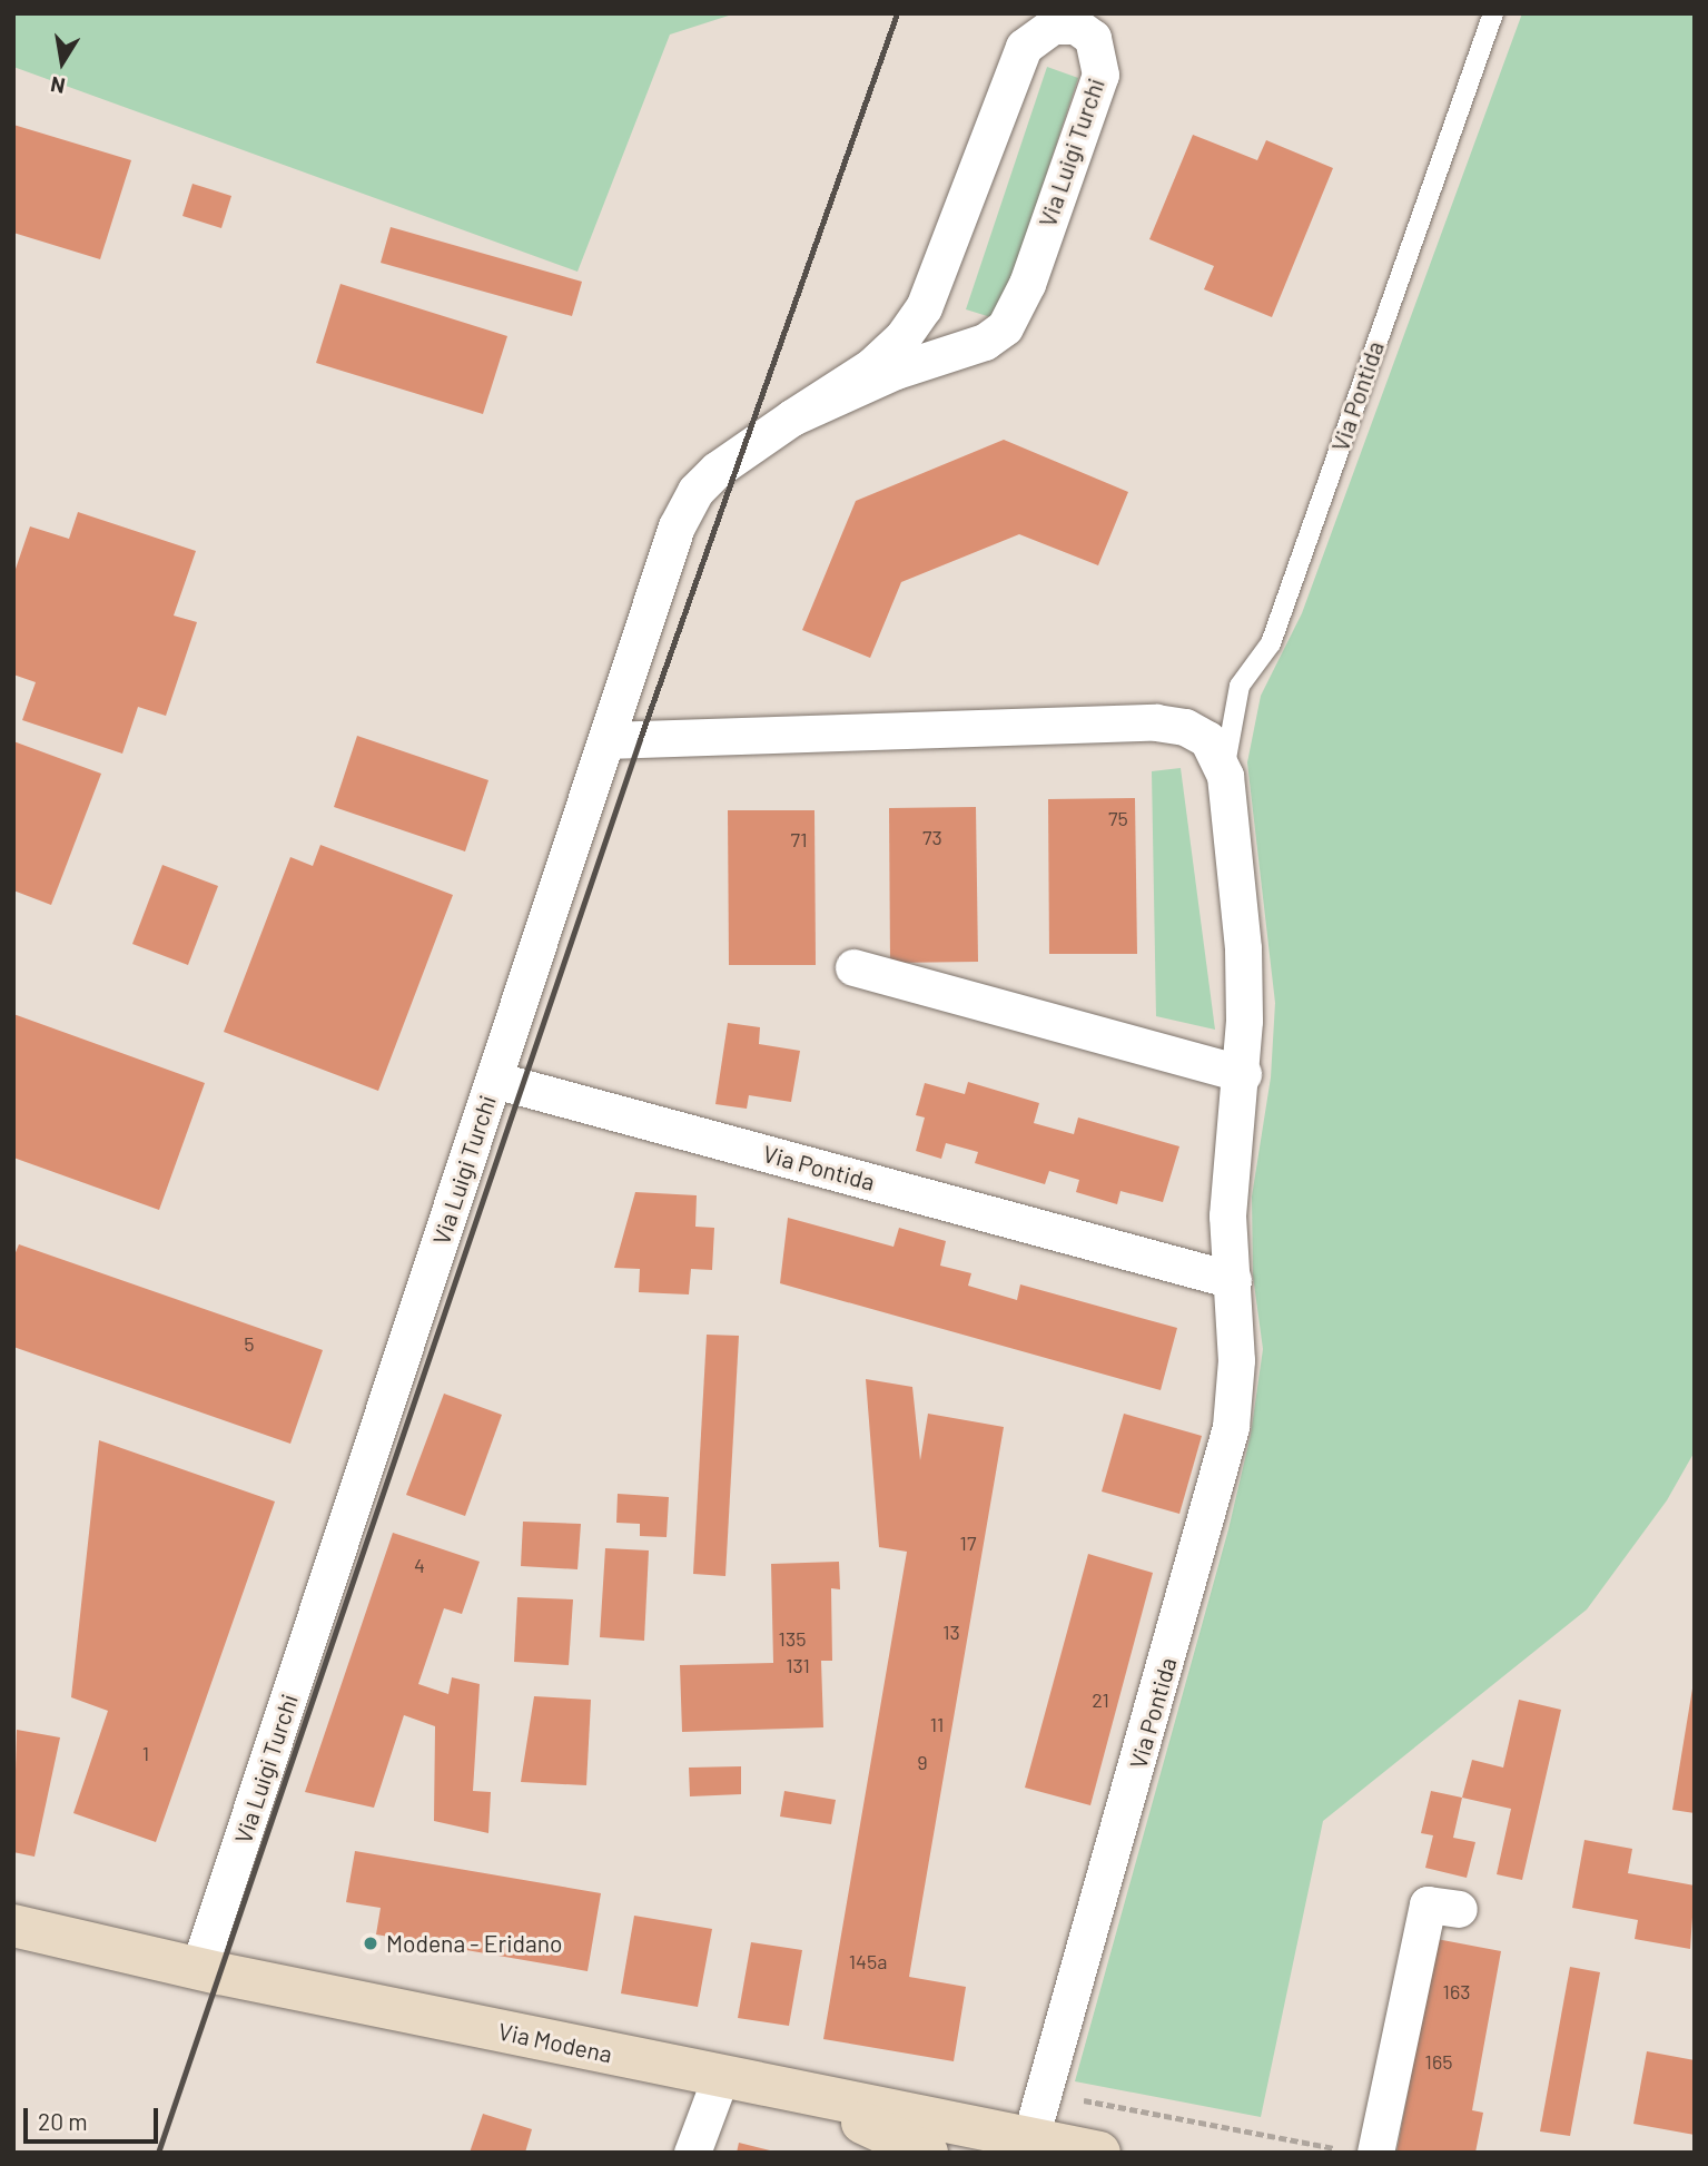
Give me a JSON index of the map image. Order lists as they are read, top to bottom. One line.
{"streets":{"main road":["Via Modena"],"street":["Via Luigi Turchi","Via Pontida"]},"crossings":[["Via Luigi Turchi","Via Pontida"],["Via Luigi Turchi","Via Modena"],["Via Pontida","Via Modena"]],"places":["Modena - Eridano"],"house_numbers":["75","73","71","5","17","4","13","135","131","21","11","1","9","145a","163","165"],"scale_bar":"20 m","north":"bottom"}
